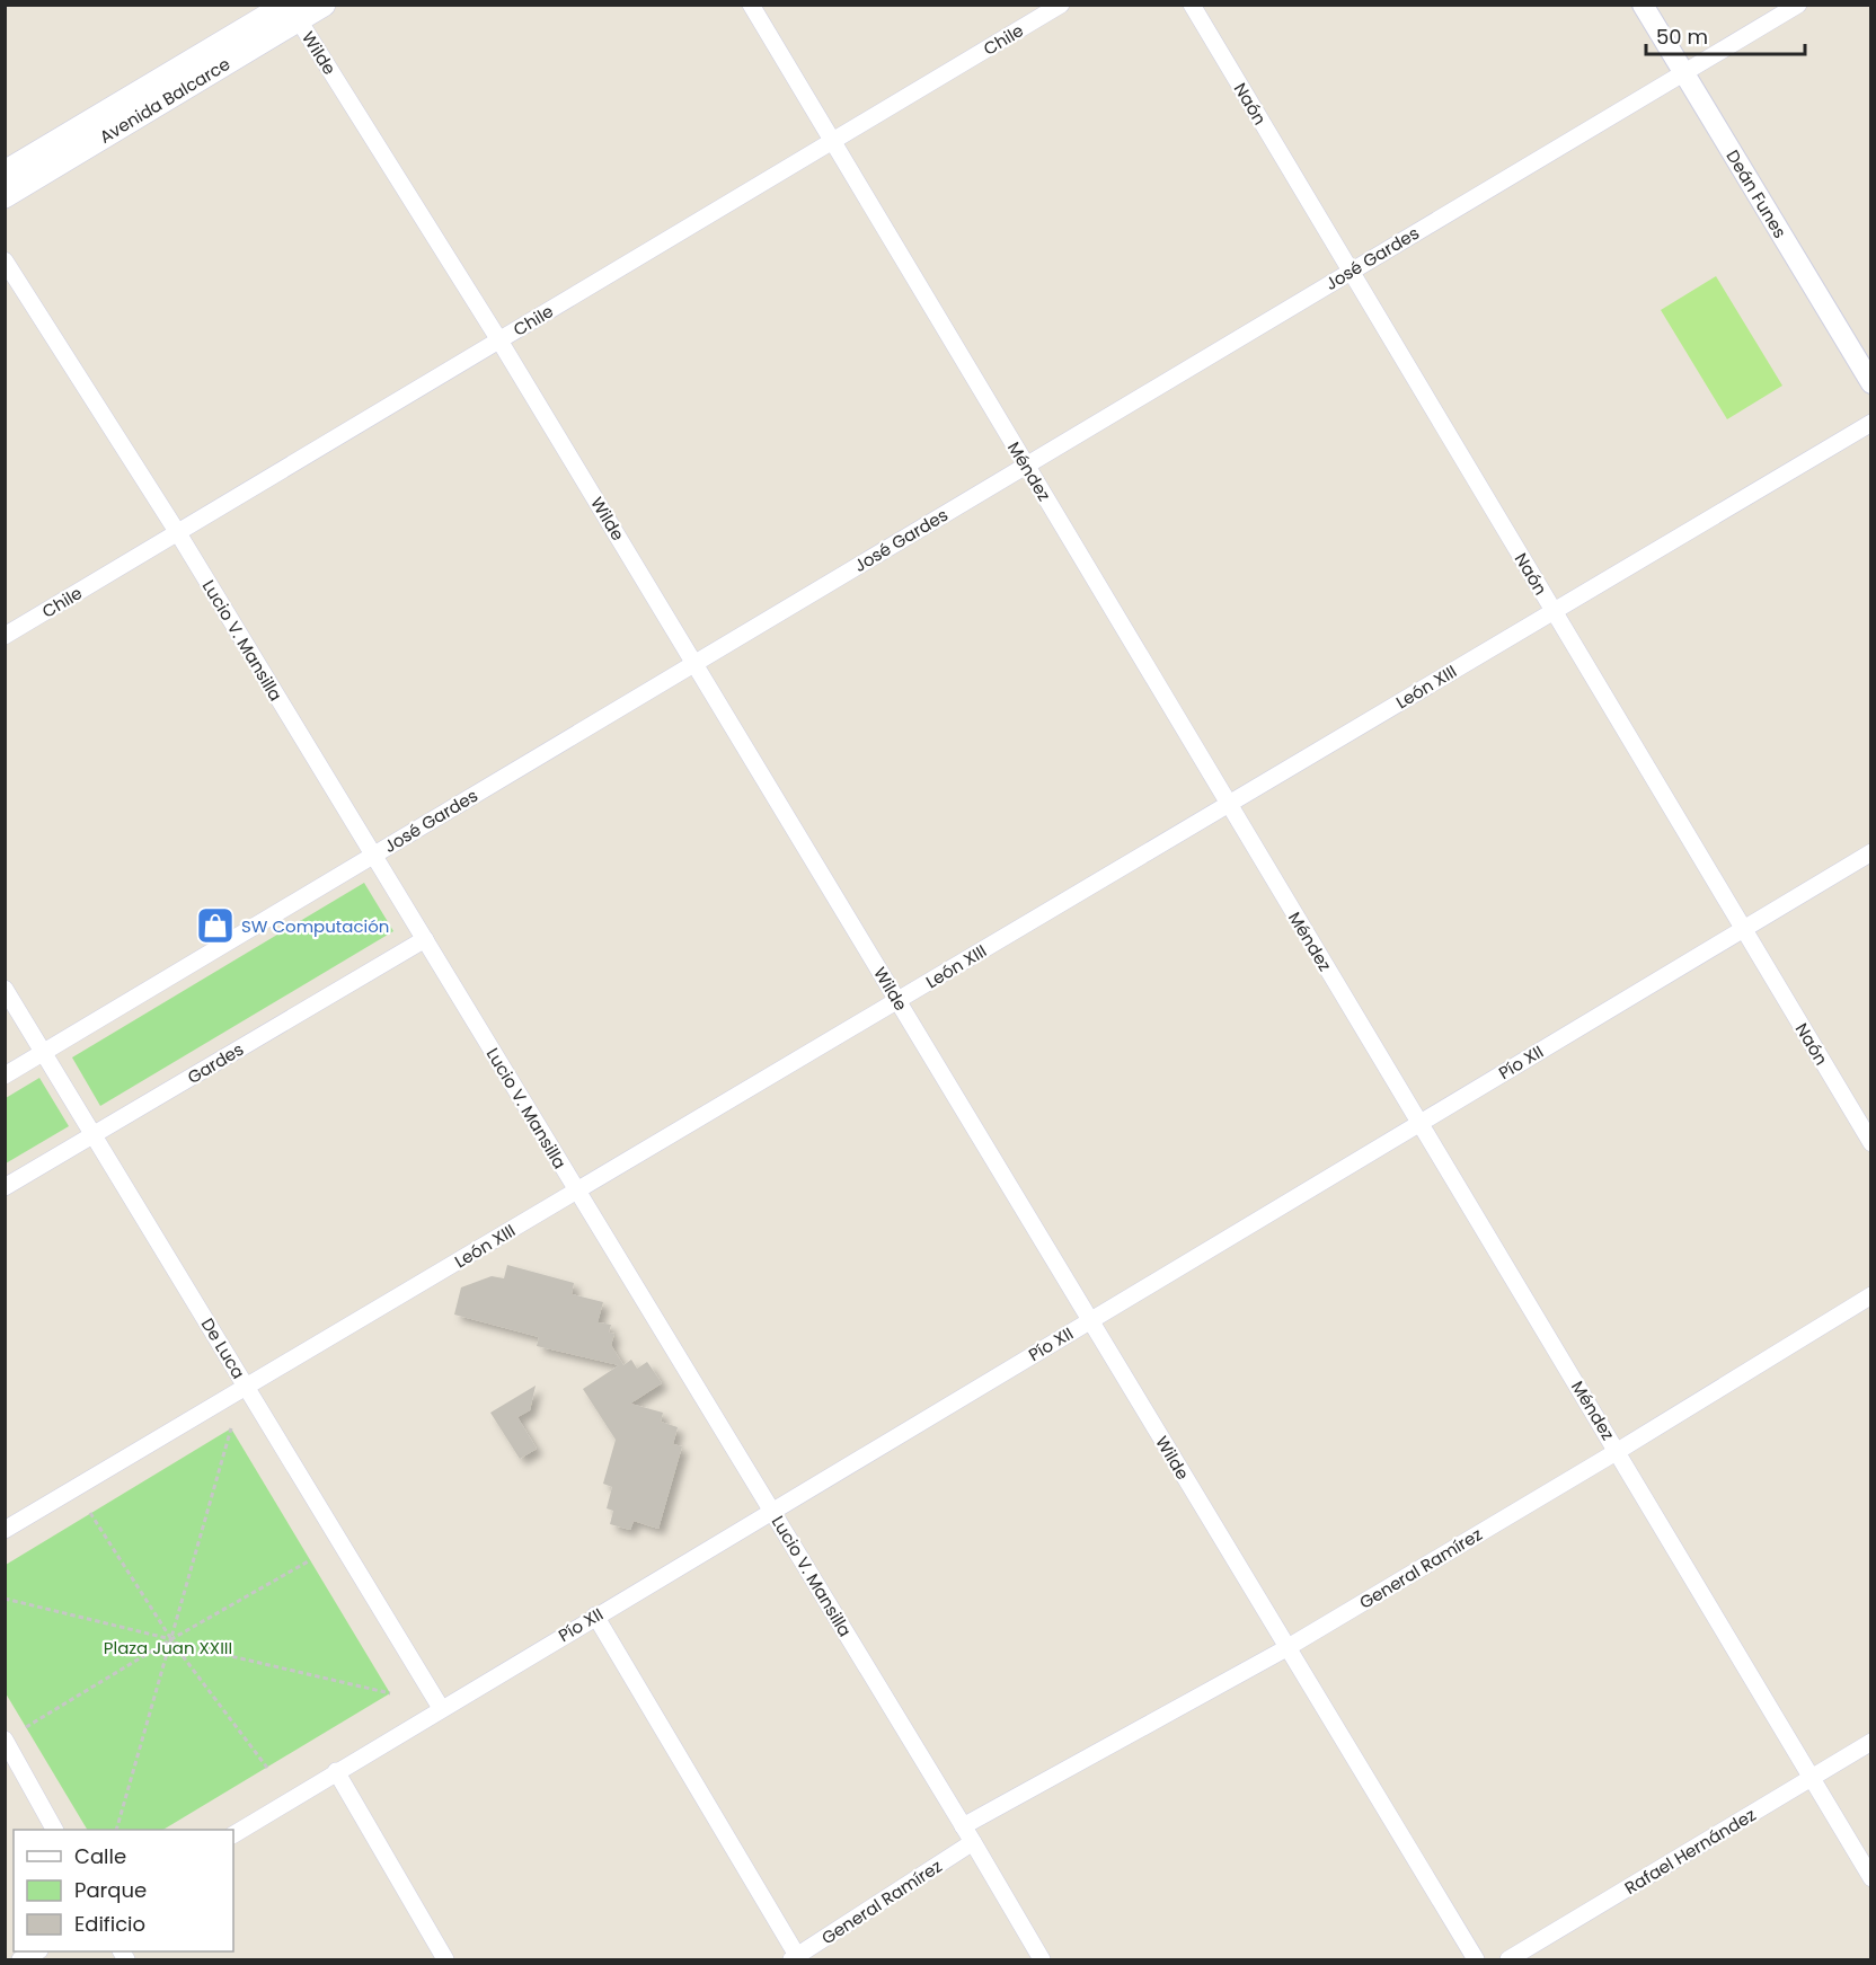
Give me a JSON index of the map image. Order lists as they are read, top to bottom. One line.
{"streets":{"main road":["Avenida Balcarce"],"street":["Chile","Wilde","Naón","Deán Funes","José Gardes","Méndez","Lucio V. Mansilla","León XIII","Pío XII","Gardes","De Luca","General Ramírez","Rafael Hernández"]},"crossings":[["Chile","Wilde"],["Chile","Méndez"],["Chile","Lucio V. Mansilla"],["Wilde","Avenida Balcarce"],["Wilde","José Gardes"],["Wilde","León XIII"],["Wilde","Pío XII"],["Wilde","General Ramírez"],["Naón","José Gardes"],["Naón","León XIII"],["Naón","Pío XII"],["Deán Funes","José Gardes"],["José Gardes","Méndez"],["José Gardes","Lucio V. Mansilla"],["José Gardes","De Luca"],["Méndez","León XIII"],["Méndez","Pío XII"],["Méndez","General Ramírez"],["Méndez","Rafael Hernández"],["Lucio V. Mansilla","León XIII"],["Lucio V. Mansilla","Pío XII"],["Lucio V. Mansilla","Gardes"],["Lucio V. Mansilla","General Ramírez"],["León XIII","De Luca"],["Pío XII","De Luca"],["Gardes","De Luca"]],"parks":["Plaza Juan XXIII"],"places":{"shop":["SW Computación"]},"legend":["Calle","Parque","Edificio"],"scale_bar":"50 m"}
